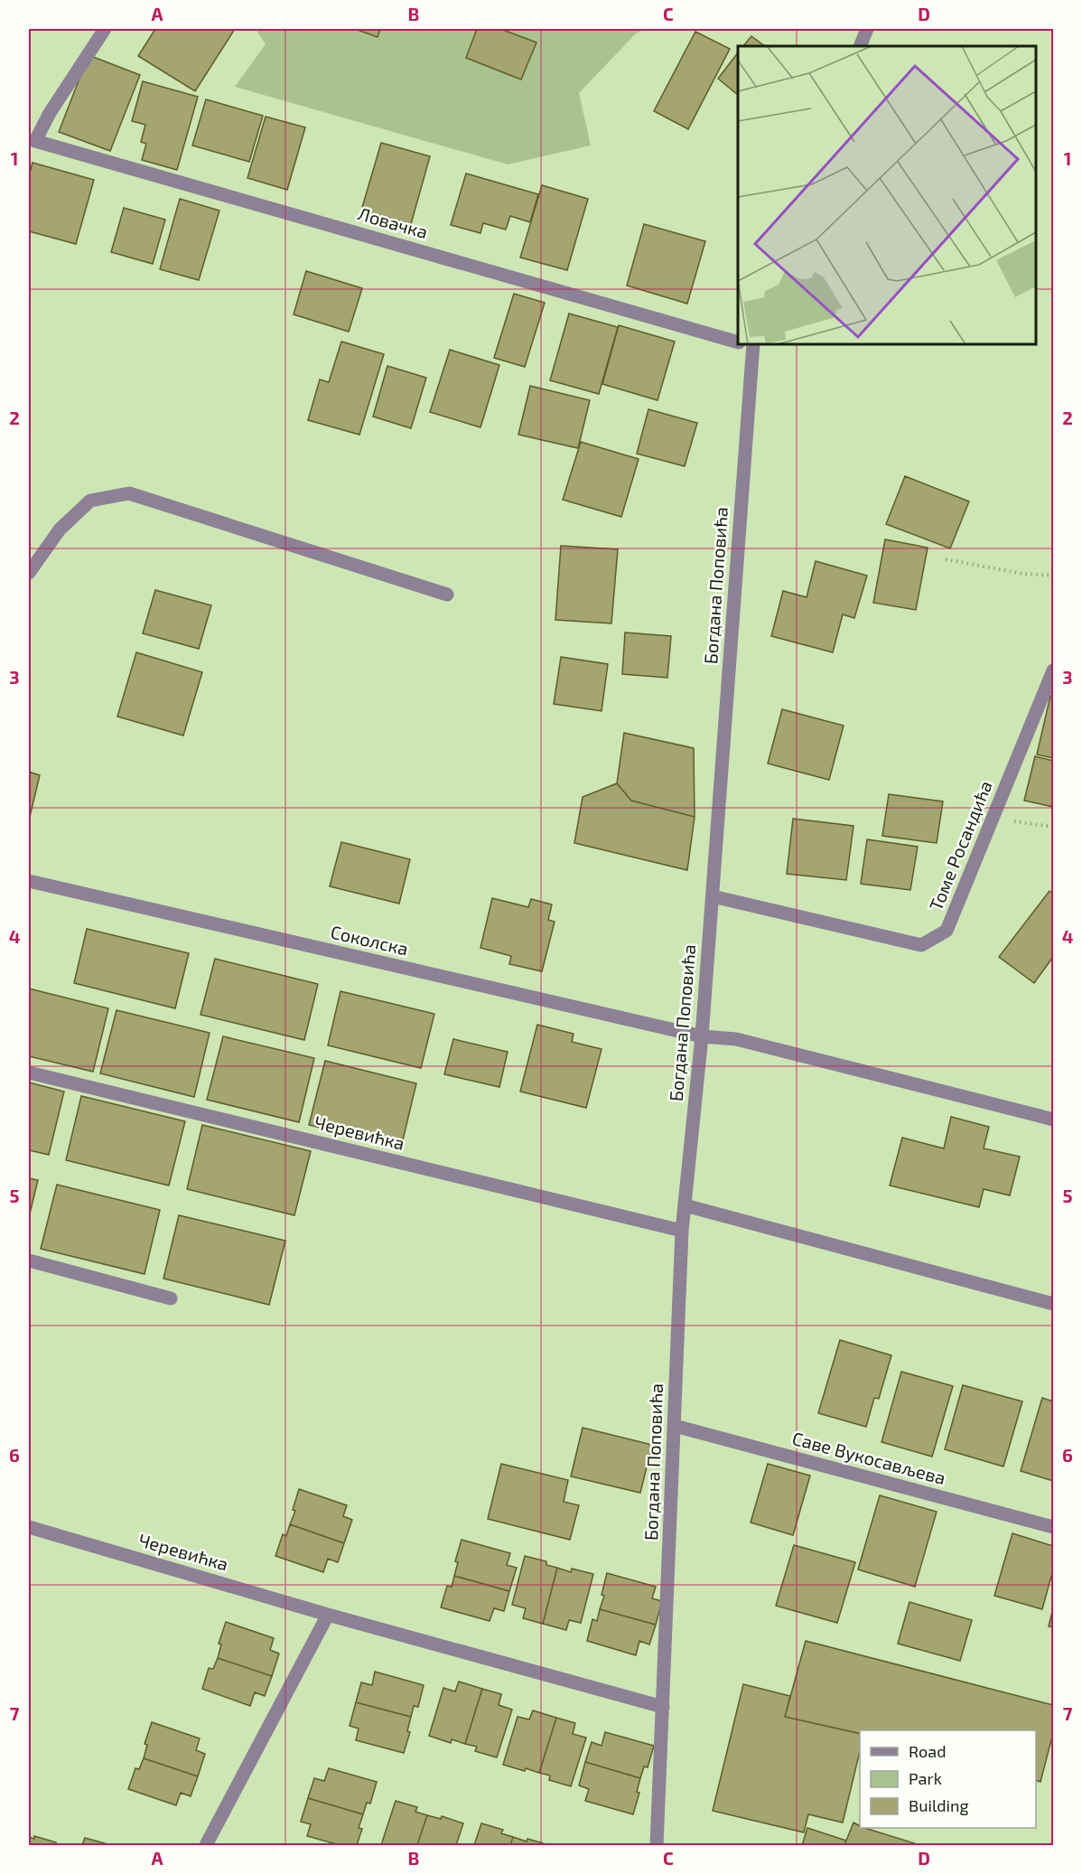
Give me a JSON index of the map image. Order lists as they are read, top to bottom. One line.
{"streets":{"street":["Ловачка","Богдана Поповића","Томе Росандића","Соколска","Черевићка","Саве Вукосављева"]},"crossings":[["Богдана Поповића","Томе Росандића"],["Богдана Поповића","Соколска"],["Богдана Поповића","Черевићка"],["Богдана Поповића","Саве Вукосављева"]],"legend":["Road","Park","Building"],"grid":{"columns":["A","B","C","D"],"rows":["1","2","3","4","5","6","7"]}}
